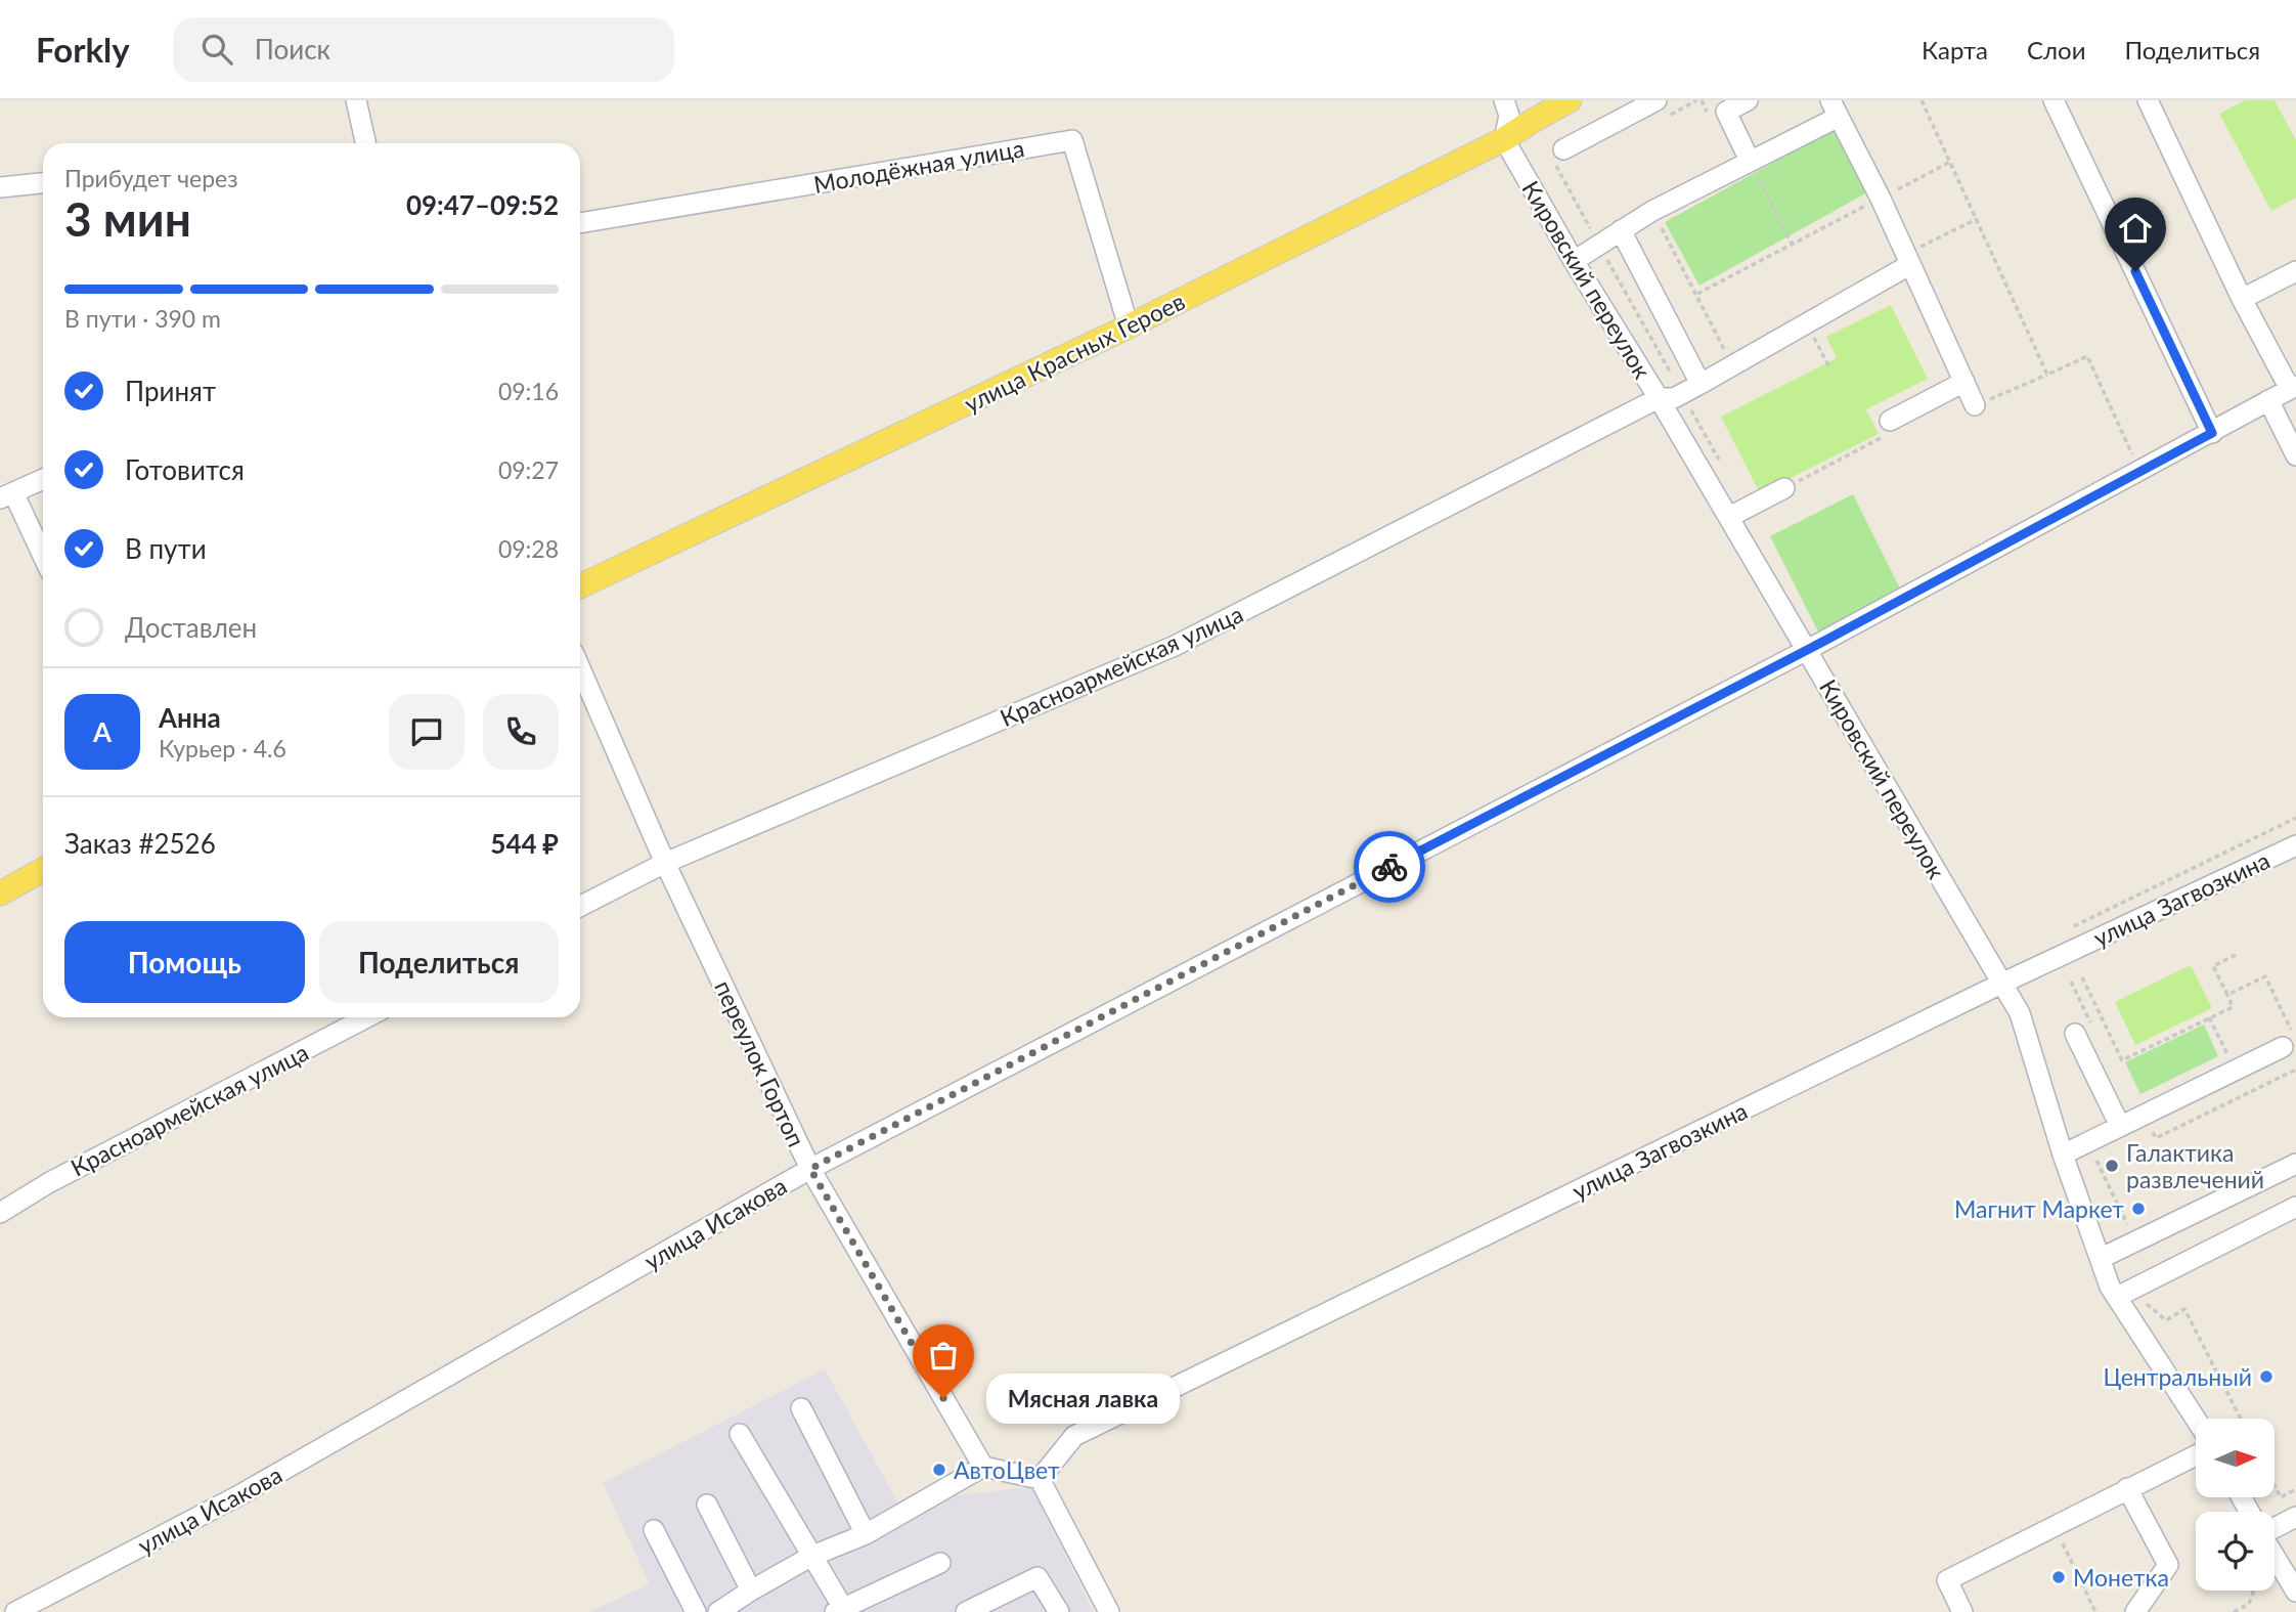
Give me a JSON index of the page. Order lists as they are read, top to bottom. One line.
{"streets":{"main road":["улица Красных Героев"],"street":["Молодёжная улица","Кировский переулок","Красноармейская улица","улица Загвозкина","переулок Гортоп","улица Исакова"]},"crossings":[["Молодёжная улица","улица Красных Героев"],["Кировский переулок","улица Красных Героев"],["Кировский переулок","Красноармейская улица"],["Кировский переулок","улица Загвозкина"],["Кировский переулок","улица Исакова"],["Красноармейская улица","переулок Гортоп"],["переулок Гортоп","улица Исакова"]],"places":["Галактика развлечений","Магнит Маркет","Центральный","Мясная лавка","АвтоЦвет","Монетка"],"north":"right","page":{"header":"Forkly","search":"Поиск","nav":["Карта","Слои","Поделиться"],"heading":["3 мин","Прибудет через","09:47–09:52"],"panel":["Анна","Курьер · 4.6","Заказ #2526","544 ₽"],"bar":"В пути · 390 m","list":[["Принят","09:16"],["Готовится","09:27"],["В пути","09:28"],"Доставлен"],"round":"А","buttons":["Помощь","Поделиться"],"bubble":"Мясная лавка"}}
